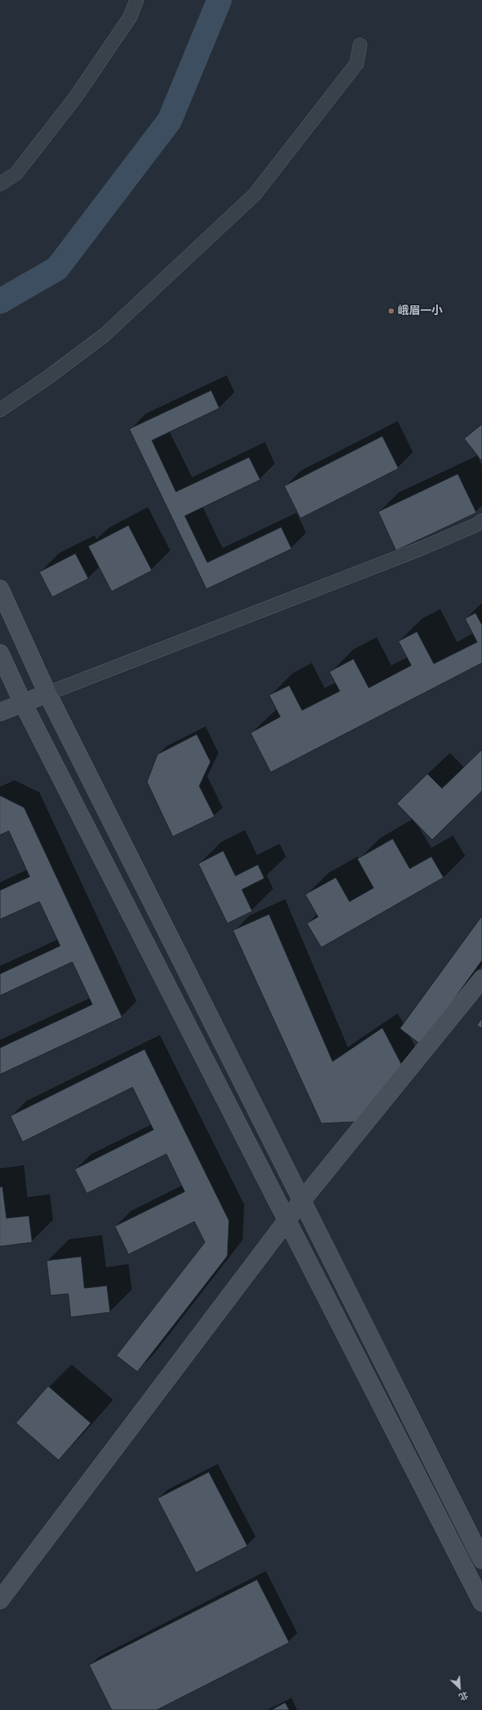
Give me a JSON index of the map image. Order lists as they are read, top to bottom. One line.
{"places":["峨眉一小"],"north":"bottom right"}
